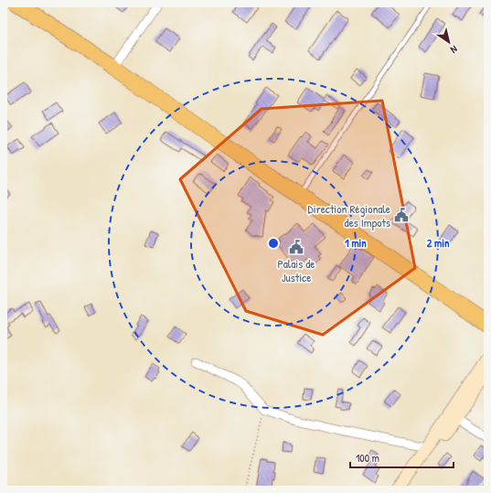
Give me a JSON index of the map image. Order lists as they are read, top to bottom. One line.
{"places":{"public building":["Direction Régionale des Impots","Palais de Justice"]},"scale_bar":"100 m","north":"bottom right","rings":["1 min","2 min"]}
